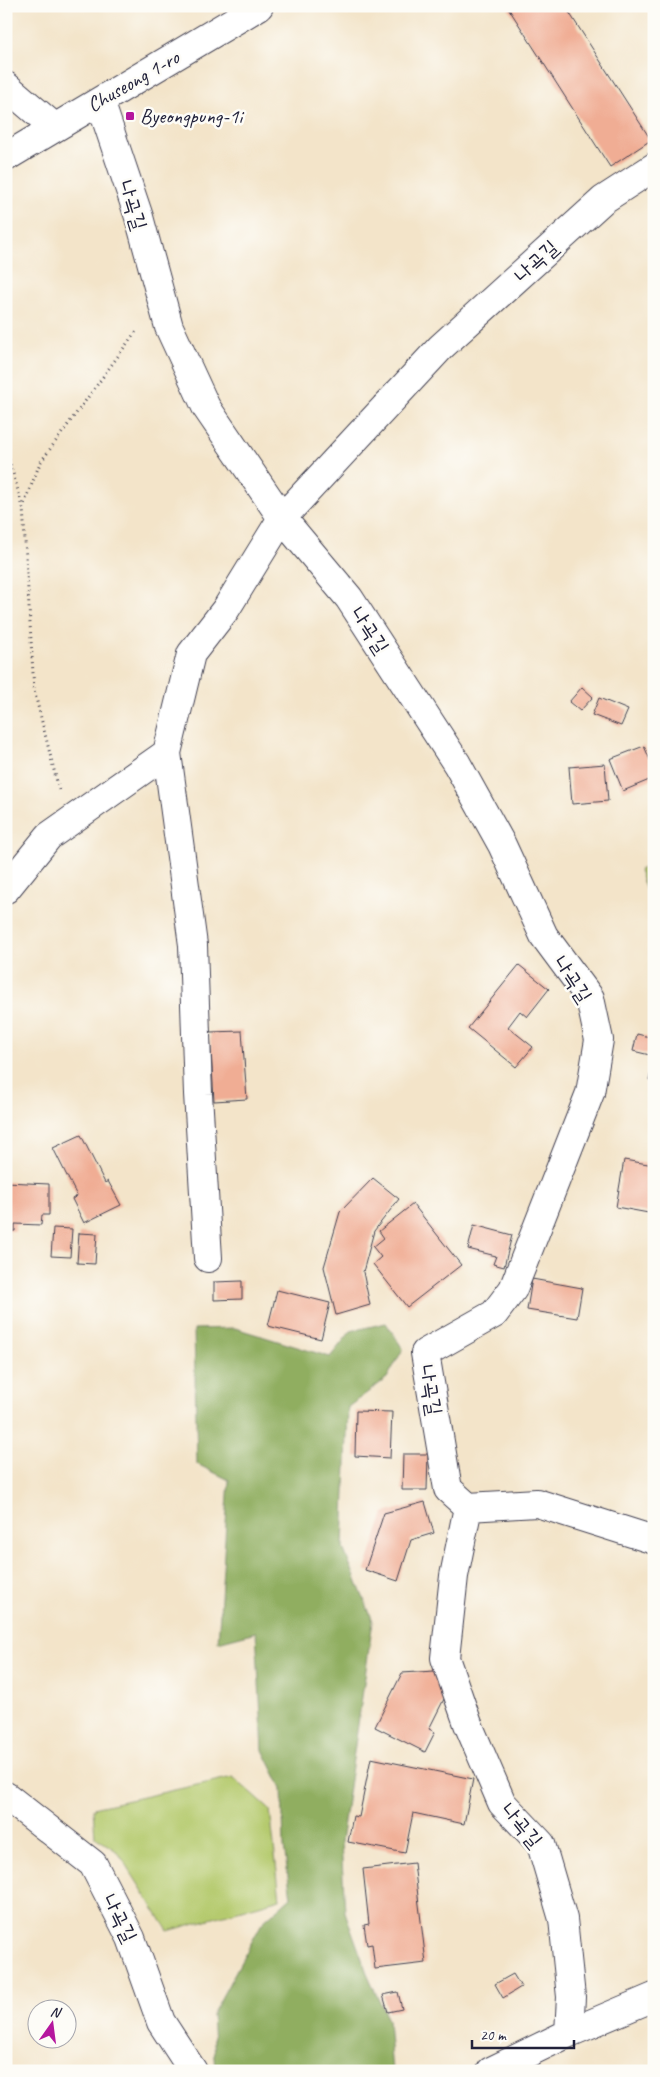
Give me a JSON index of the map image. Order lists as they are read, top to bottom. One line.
{"streets":{"street":["Chuseong 1-ro","나곡길"]},"crossings":[["Chuseong 1-ro","나곡길"]],"places":{"transit":["Byeongpung-1i"]},"scale_bar":"20 m","north":"top"}
